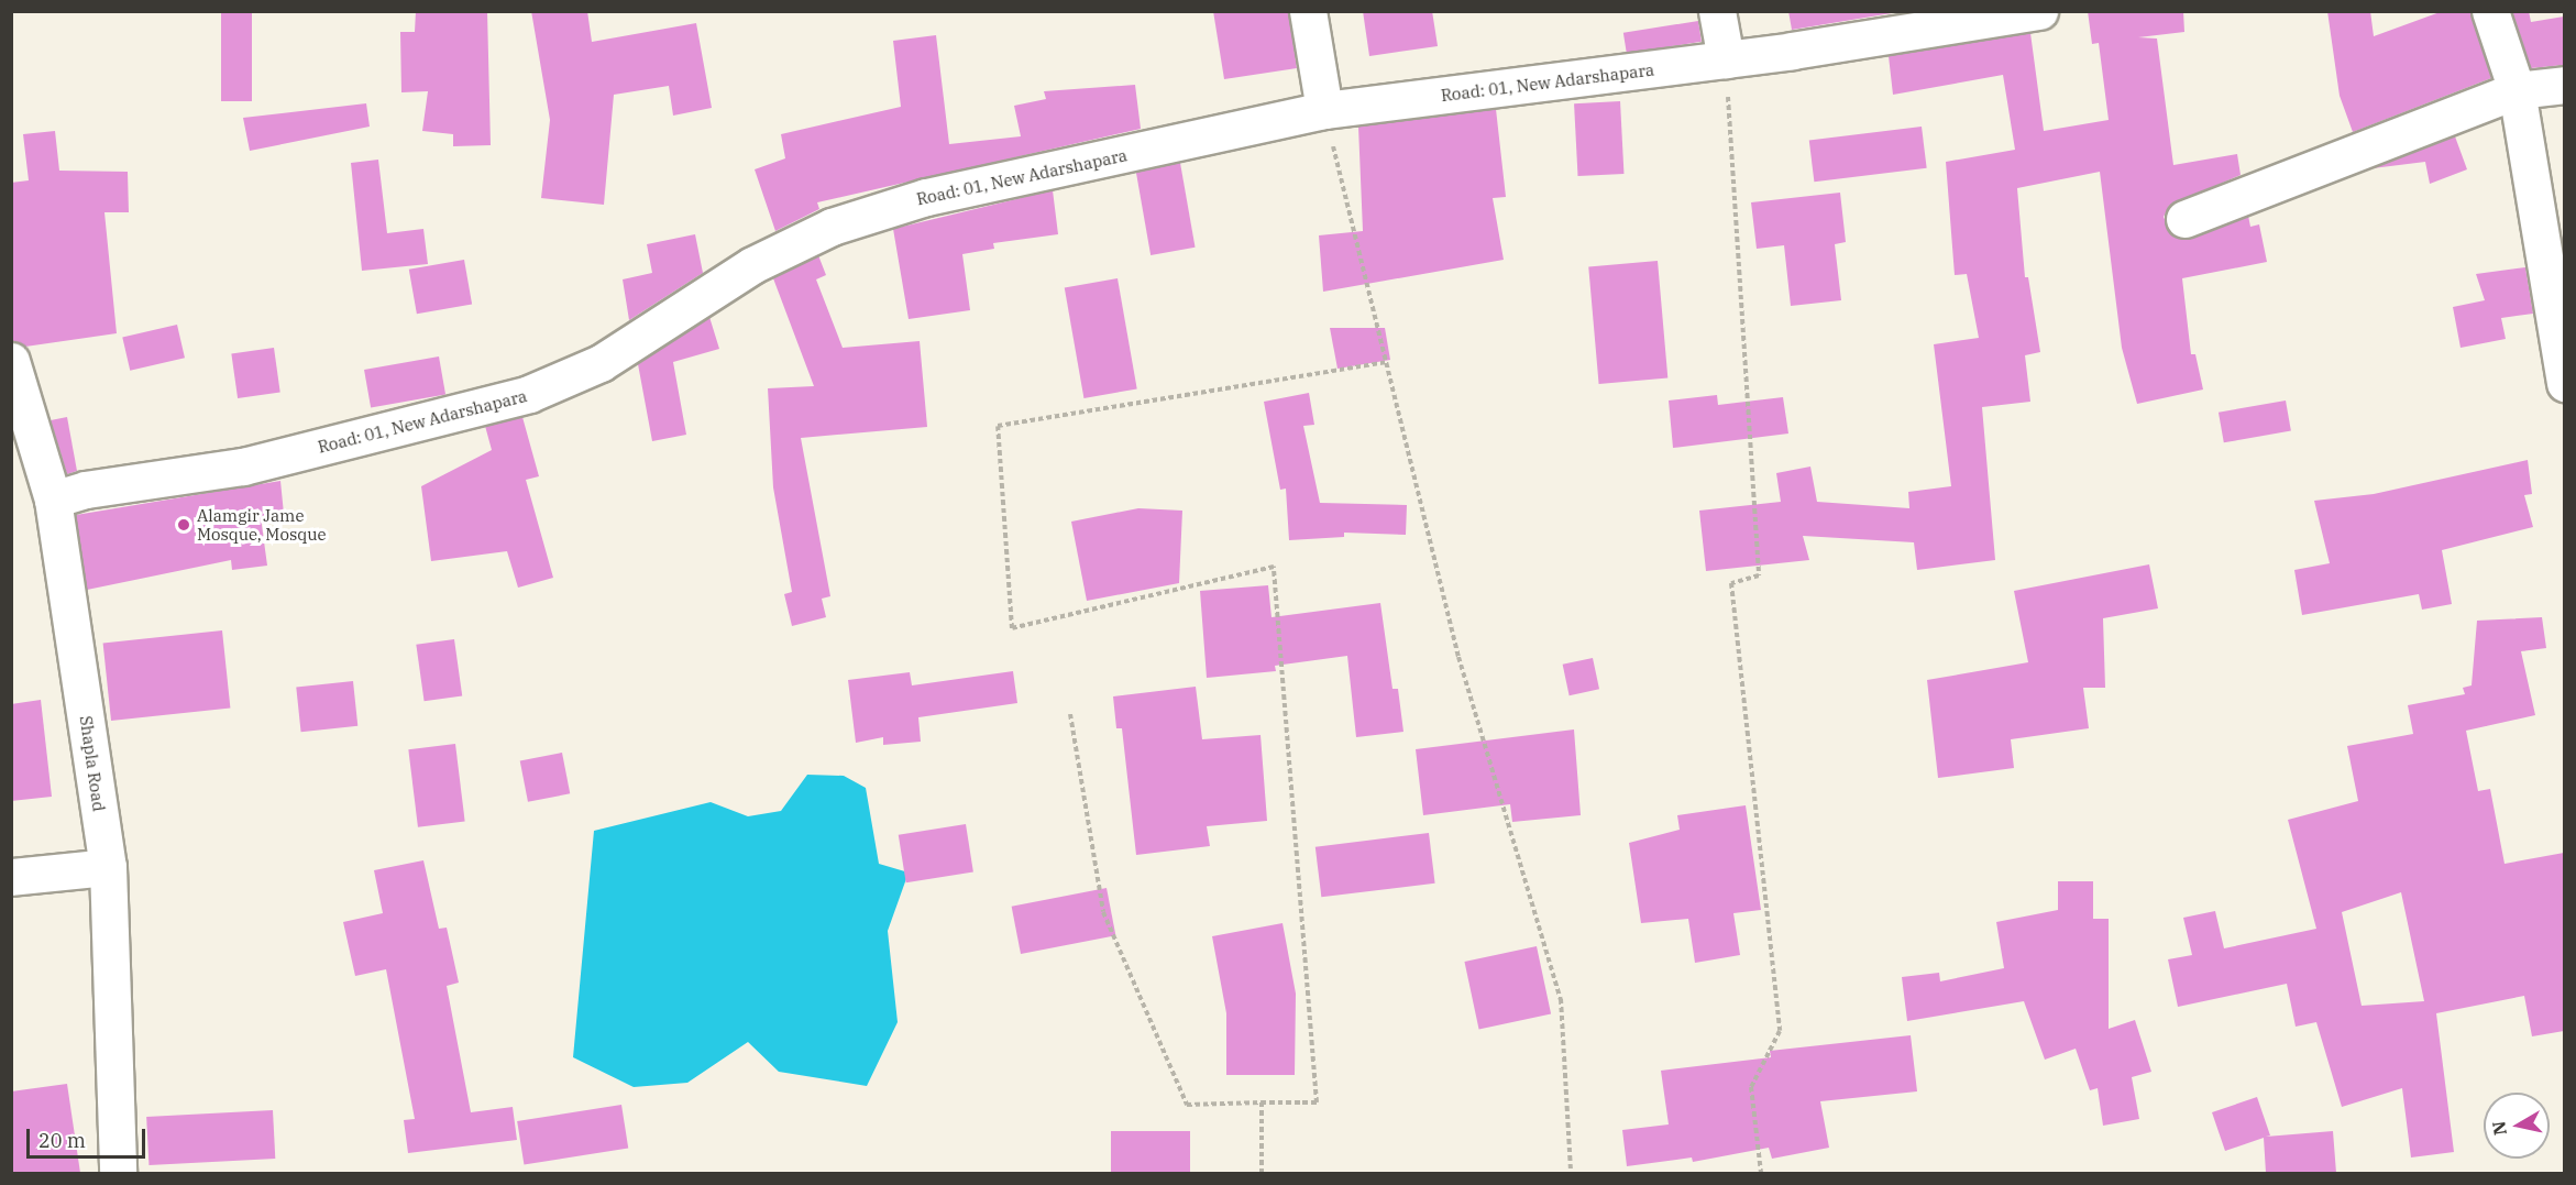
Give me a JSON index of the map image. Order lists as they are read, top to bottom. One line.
{"streets":{"street":["Road: 01, New Adarshapara","Shapla Road"]},"crossings":[["Road: 01, New Adarshapara","Shapla Road"]],"places":["Alamgir Jame Mosque, Mosque"],"scale_bar":"20 m","north":"left"}
